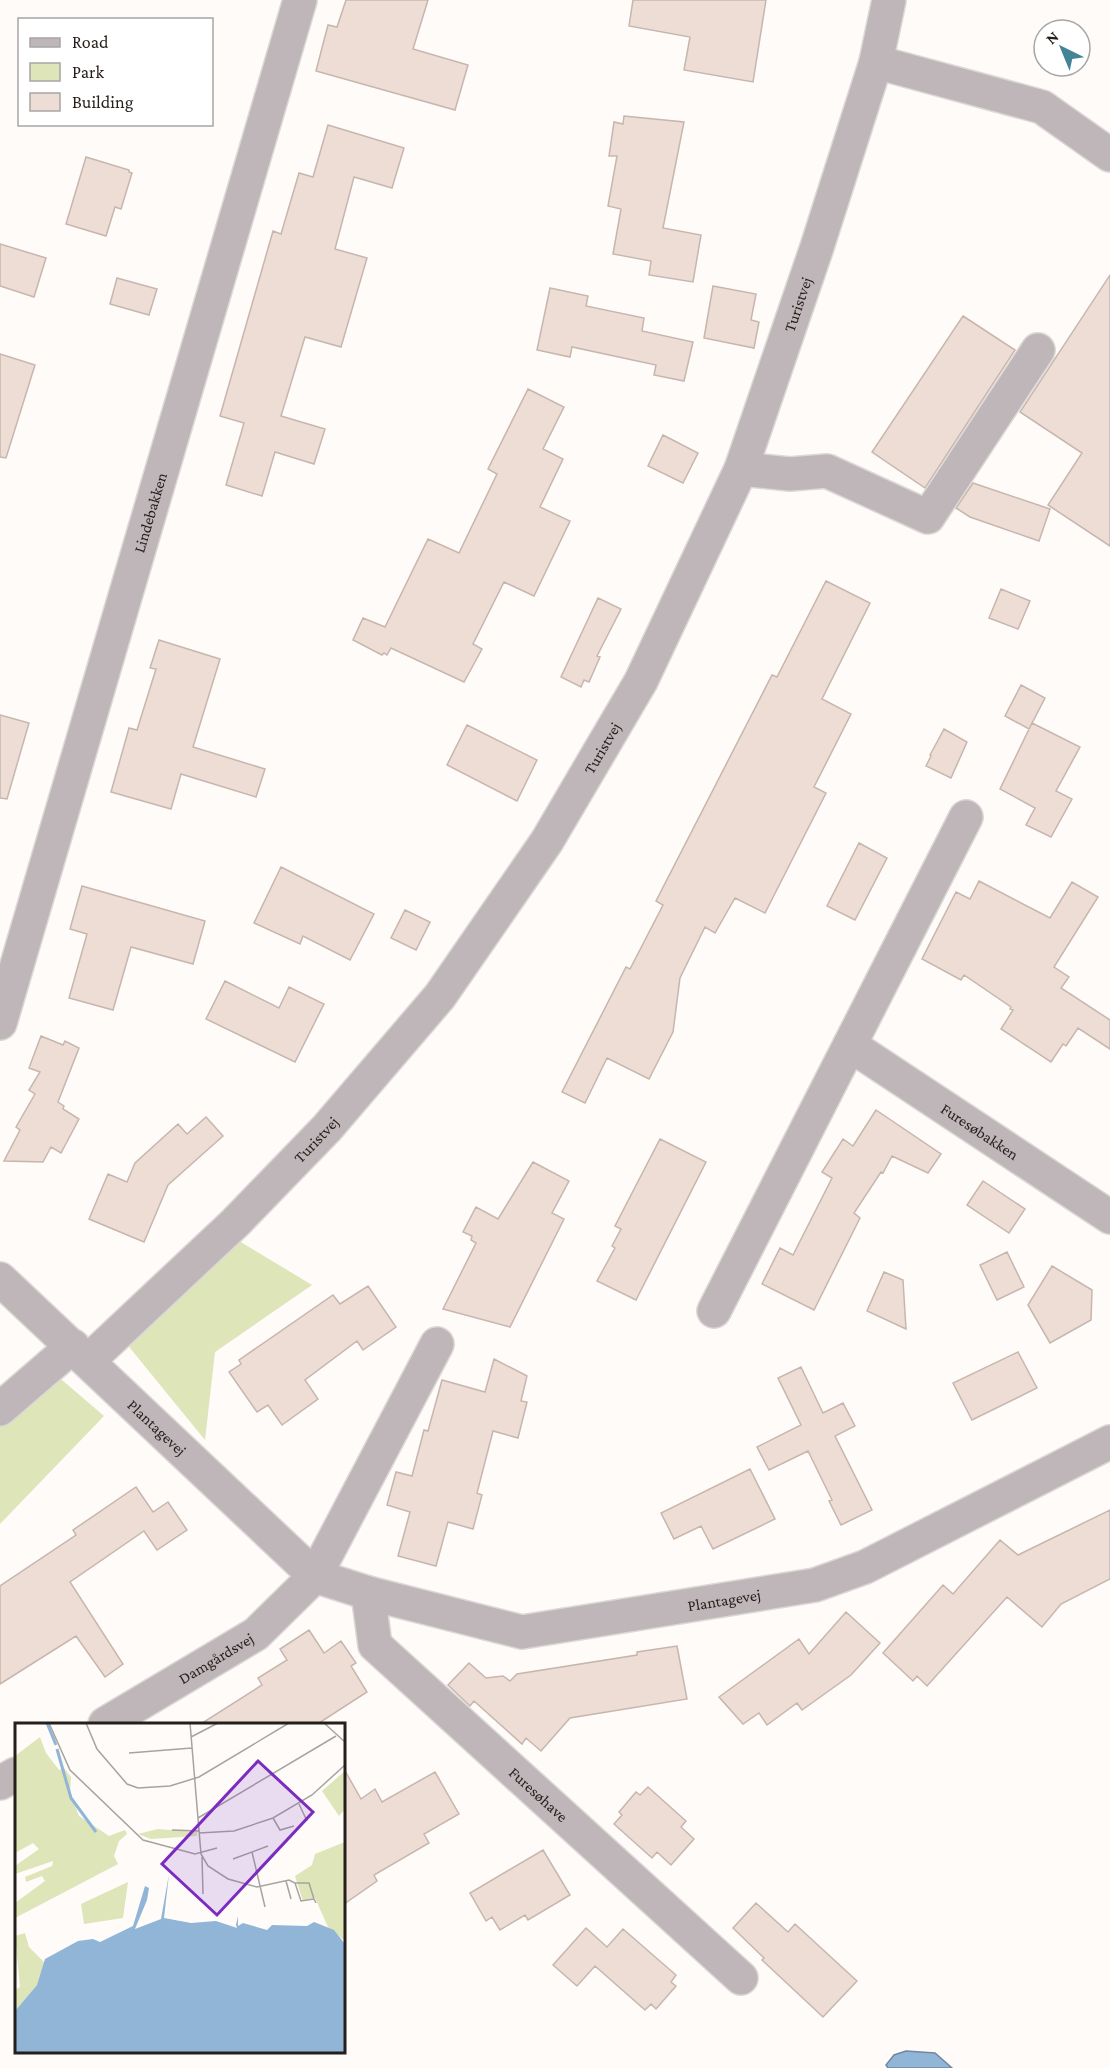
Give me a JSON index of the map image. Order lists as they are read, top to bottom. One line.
{"streets":{"street":["Turistvej","Lindebakken","Furesøbakken","Plantagevej","Damgårdsvej","Furesøhave"]},"crossings":[["Turistvej","Plantagevej"],["Plantagevej","Damgårdsvej"],["Plantagevej","Furesøhave"]],"legend":["Road","Park","Building"],"north":"top left"}
